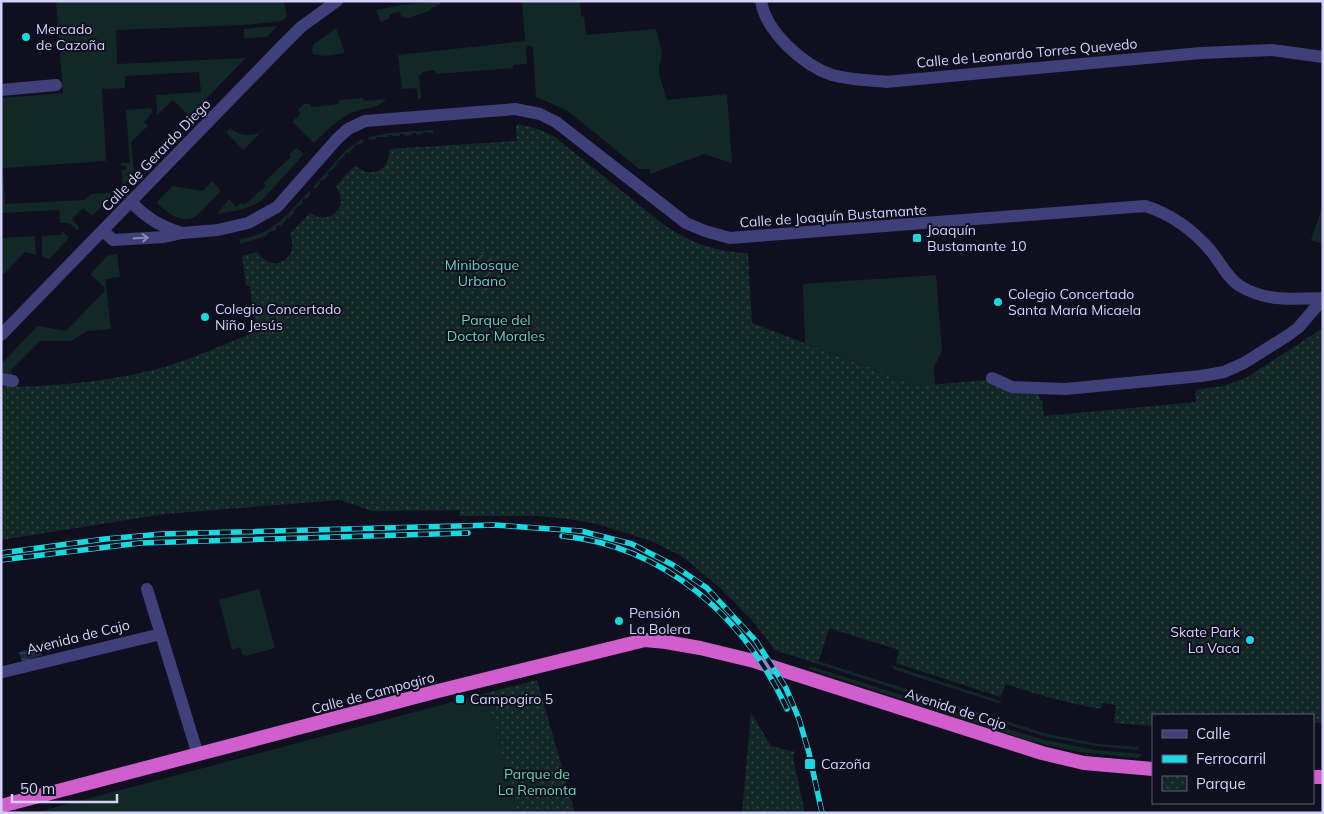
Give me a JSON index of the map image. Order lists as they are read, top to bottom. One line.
{"streets":{"highway":["Avenida de Cajo","Calle de Campogiro"],"street":["Calle de Leonardo Torres Quevedo","Calle de Gerardo Diego","Calle de Joaquín Bustamante"]},"crossings":[["Calle de Gerardo Diego","Calle de Joaquín Bustamante"],["Avenida de Cajo","Calle de Campogiro"]],"parks":["Minibosque Urbano","Parque del Doctor Morales","Parque de La Remonta"],"places":{"other":["Mercado de Cazoña","Colegio Concertado Santa María Micaela","Colegio Concertado Niño Jesús","Pensión La Bolera","Skate Park La Vaca"],"transit":["Joaquín Bustamante 10","Campogiro 5","Cazoña"]},"legend":["Calle","Ferrocarril","Parque"],"scale_bar":"50 m"}
